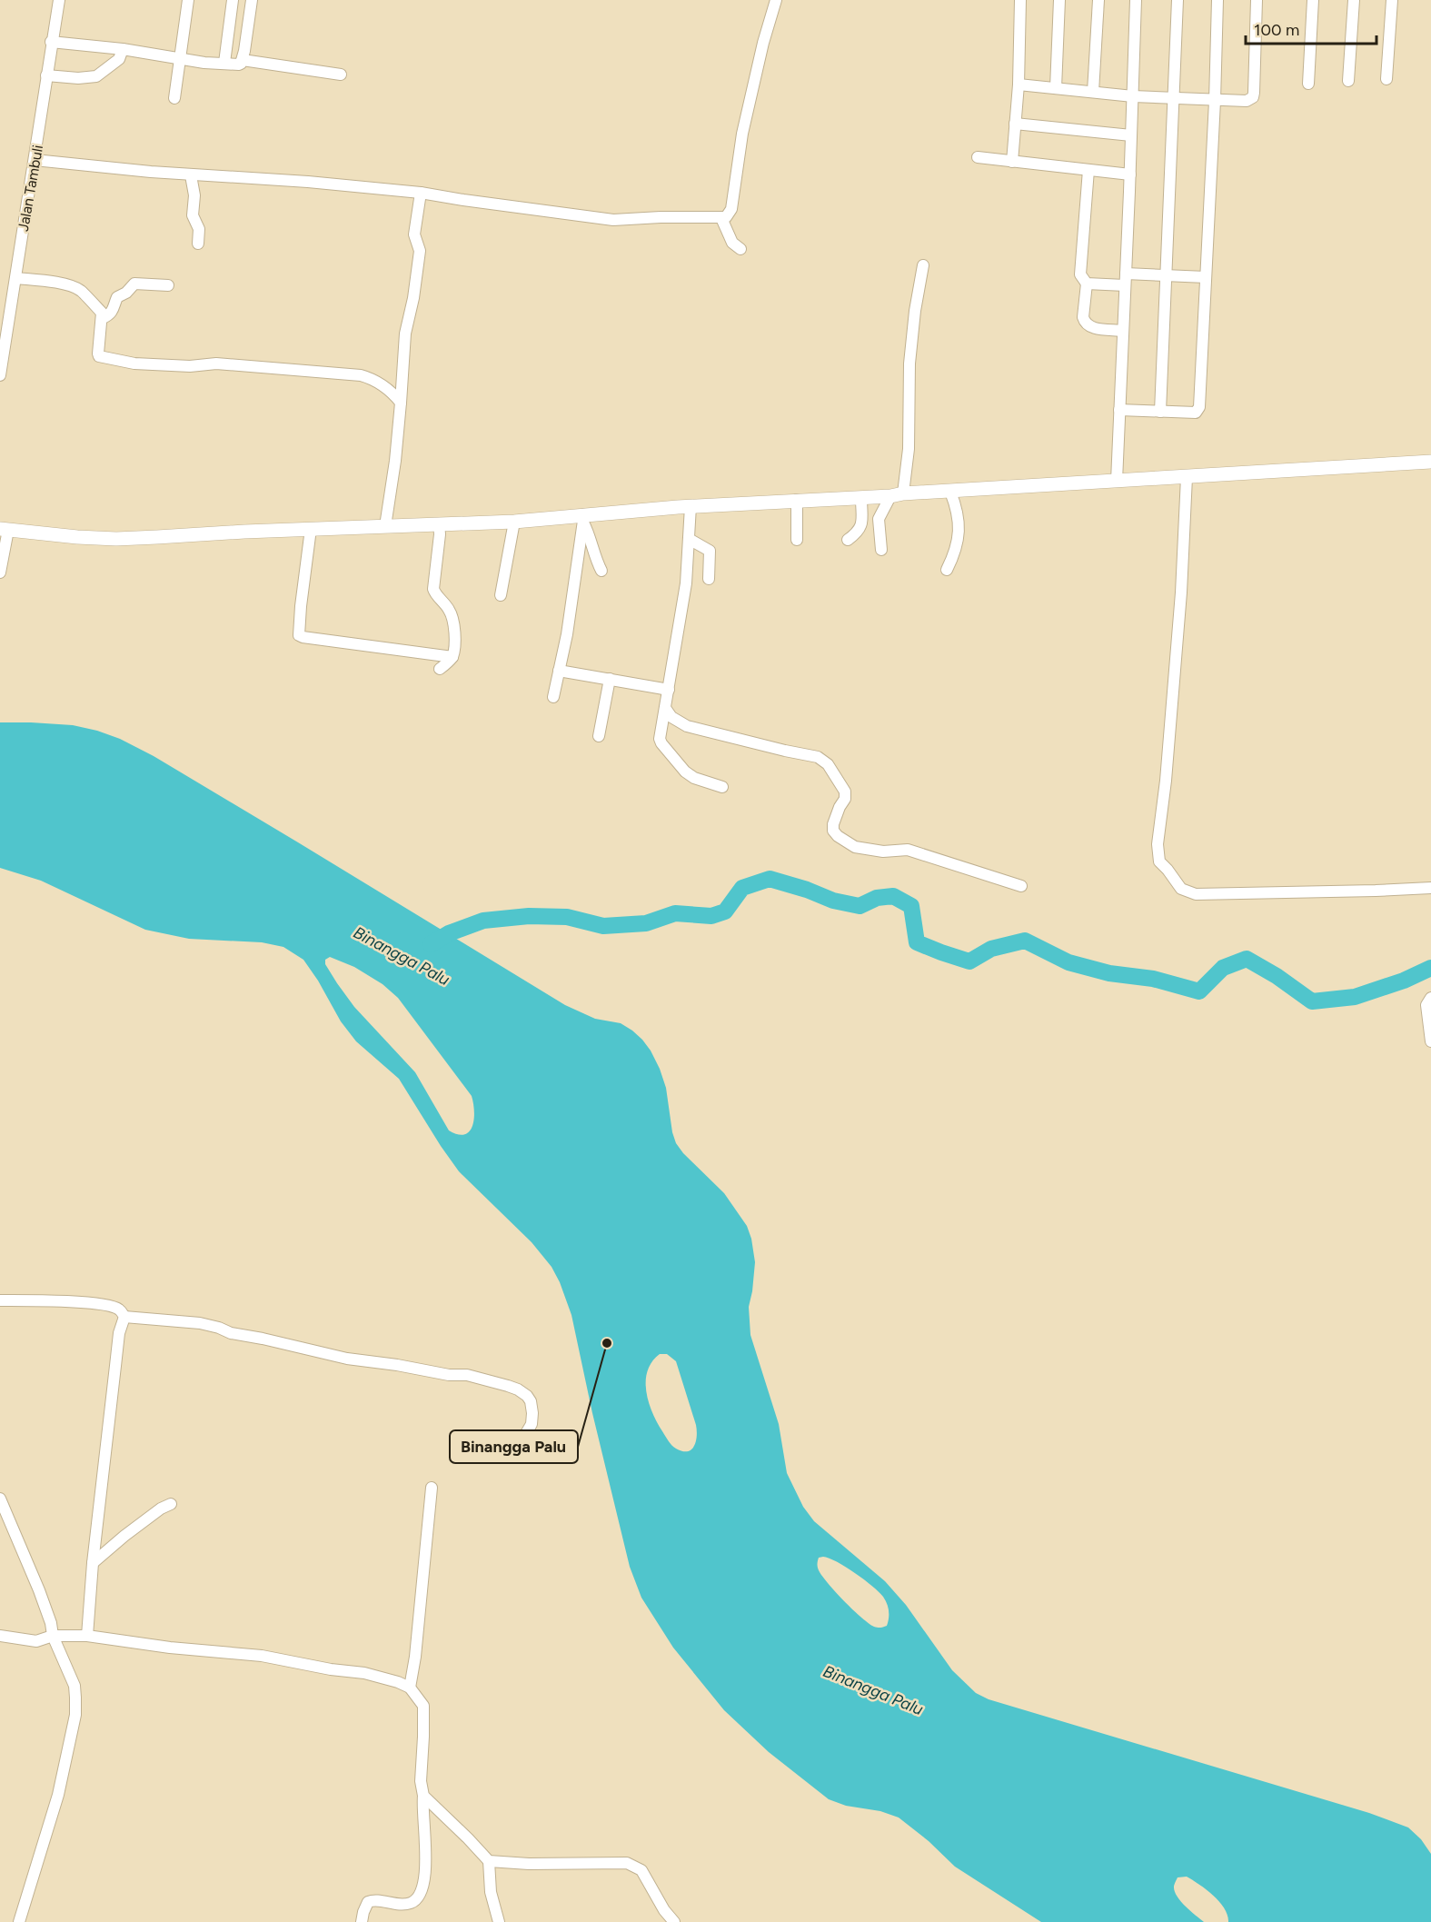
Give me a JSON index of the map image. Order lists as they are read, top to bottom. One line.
{"streets":{"street":["Jalan Tambuli"]},"water":["Binangga Palu"],"places":["Binangga Palu"],"scale_bar":"100 m"}
